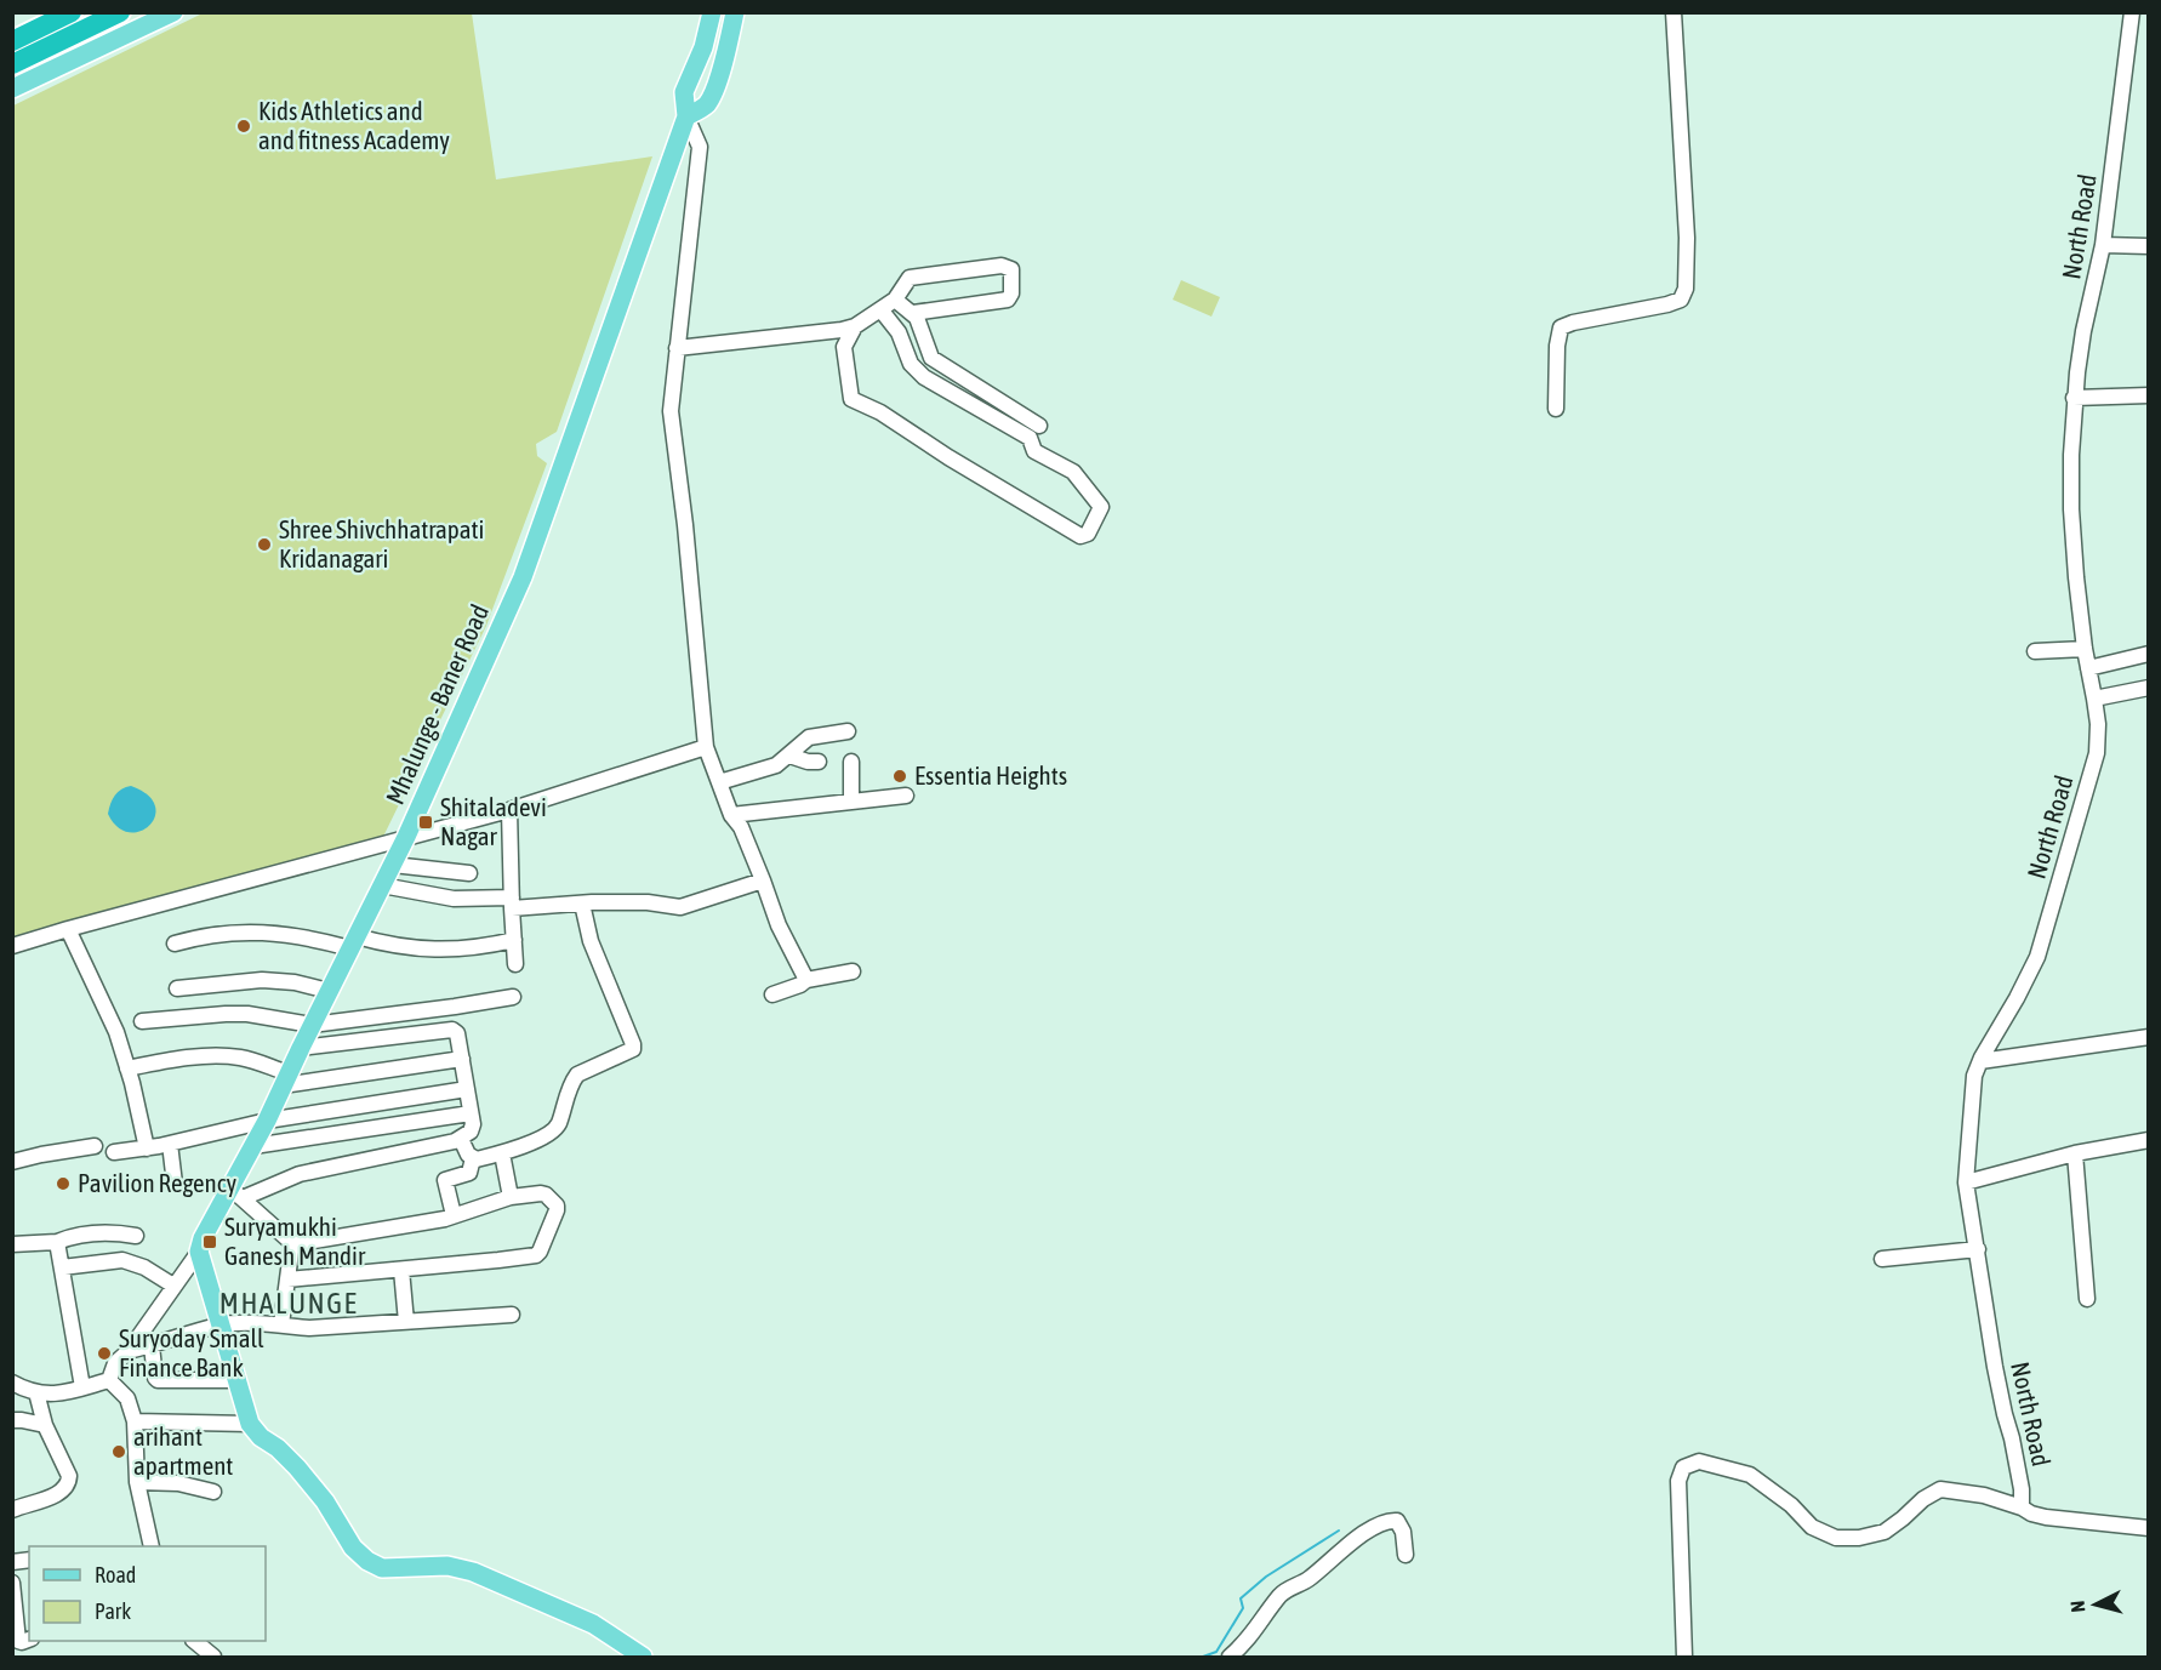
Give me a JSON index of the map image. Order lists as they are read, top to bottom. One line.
{"streets":{"main road":["Mhalunge - Baner Road"],"street":["North Road"]},"districts":["MHALUNGE"],"places":{"other":["Kids Athletics and and fitness Academy","Shree Shivchhatrapati Kridanagari","Essentia Heights","Pavilion Regency","Suryoday Small Finance Bank","arihant apartment"],"transit":["Shitaladevi Nagar","Suryamukhi Ganesh Mandir"]},"legend":["Road","Park"],"north":"left"}
